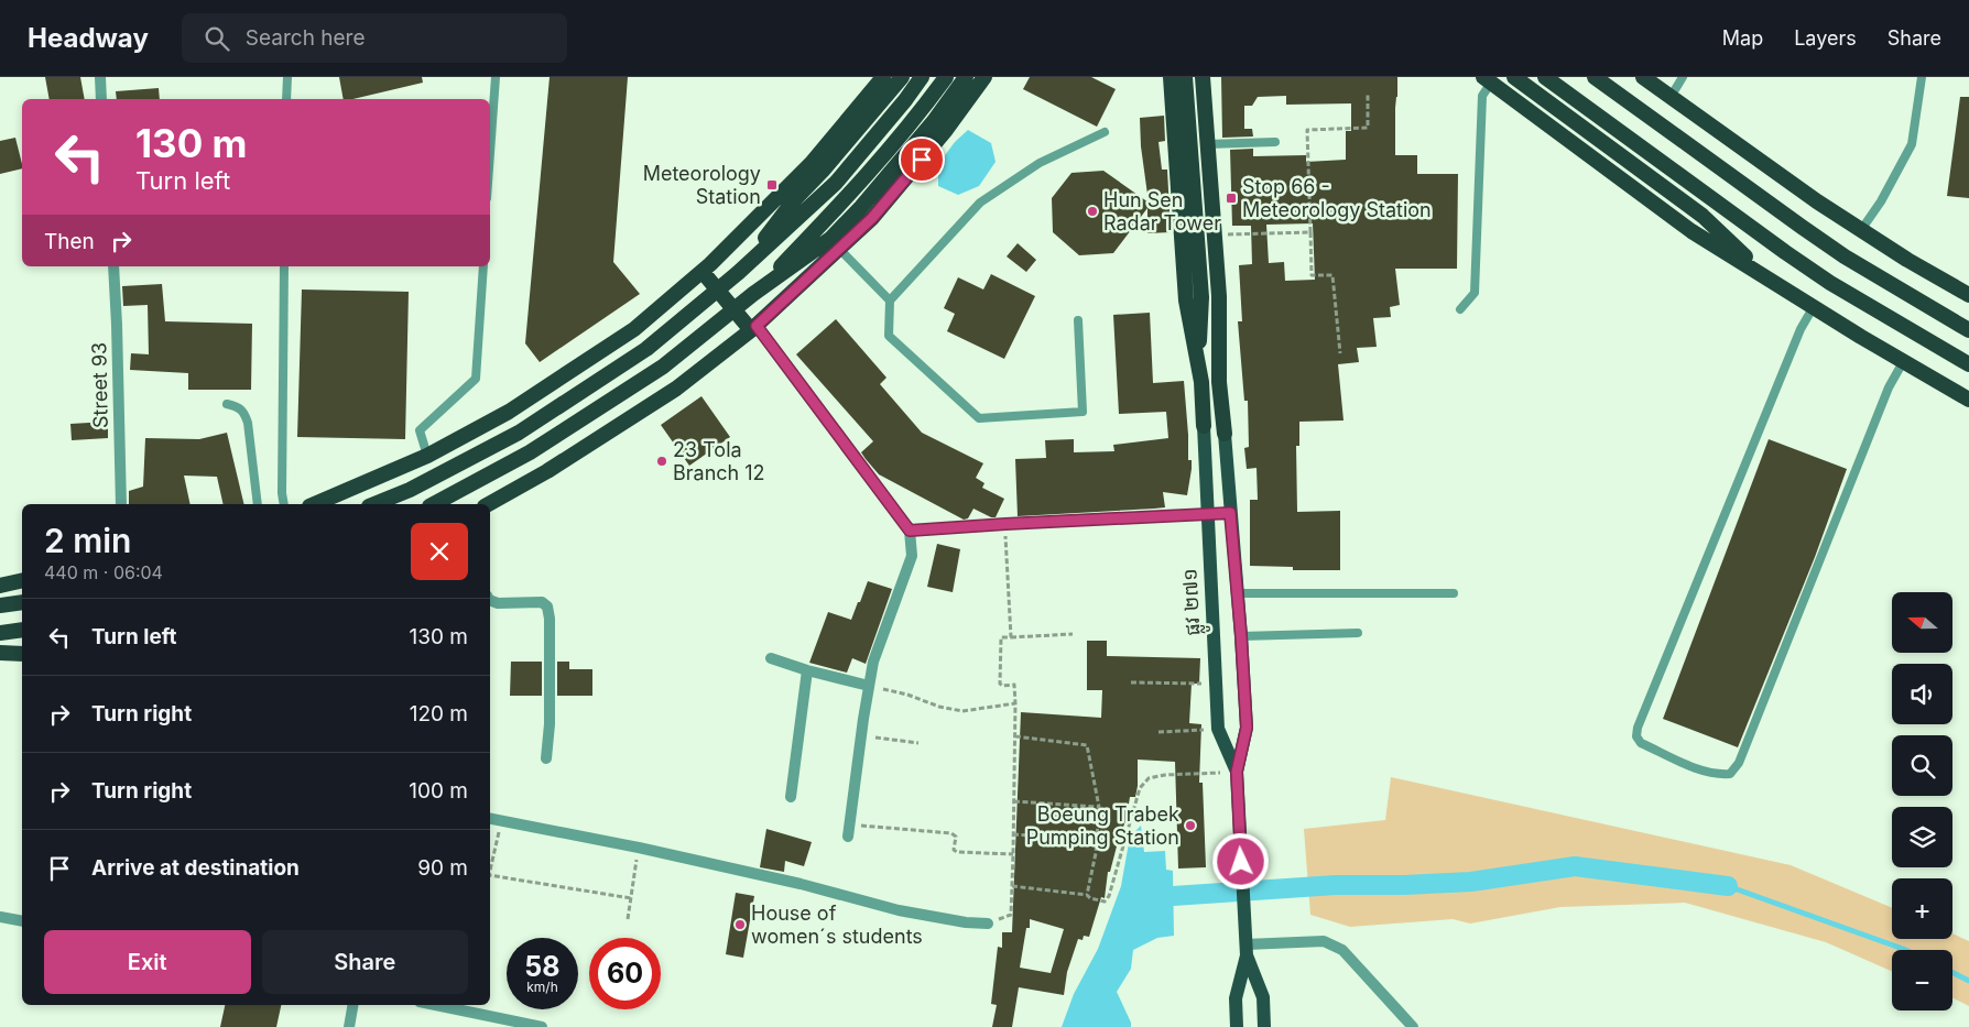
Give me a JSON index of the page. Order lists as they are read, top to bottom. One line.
{"streets":{"main road":["ផ្លូវ ២៧១"],"street":["Street 93"]},"places":{"transit":["Meteorology Station","Stop 66 - Meteorology Station"],"other":["Hun Sen Radar Tower","23 Tola Branch 12","Boeung Trabek Pumping Station","House of women´s students"]},"north":"left","page":{"header":"Headway","search":"Search here","nav":["Map","Layers","Share"],"turn":["130 m","Turn left"],"then":"Then","heading":["2 min","440 m · 06:04"],"map_buttons":["+","−"],"list":[{"name":"Turn left","value":"130 m"},{"name":"Turn right","value":"120 m"},{"name":"Turn right","value":"100 m"},{"name":"Arrive at destination","value":"90 m"}],"buttons":["Exit","Share"],"speed":"58 km/h","limit":"60"}}
